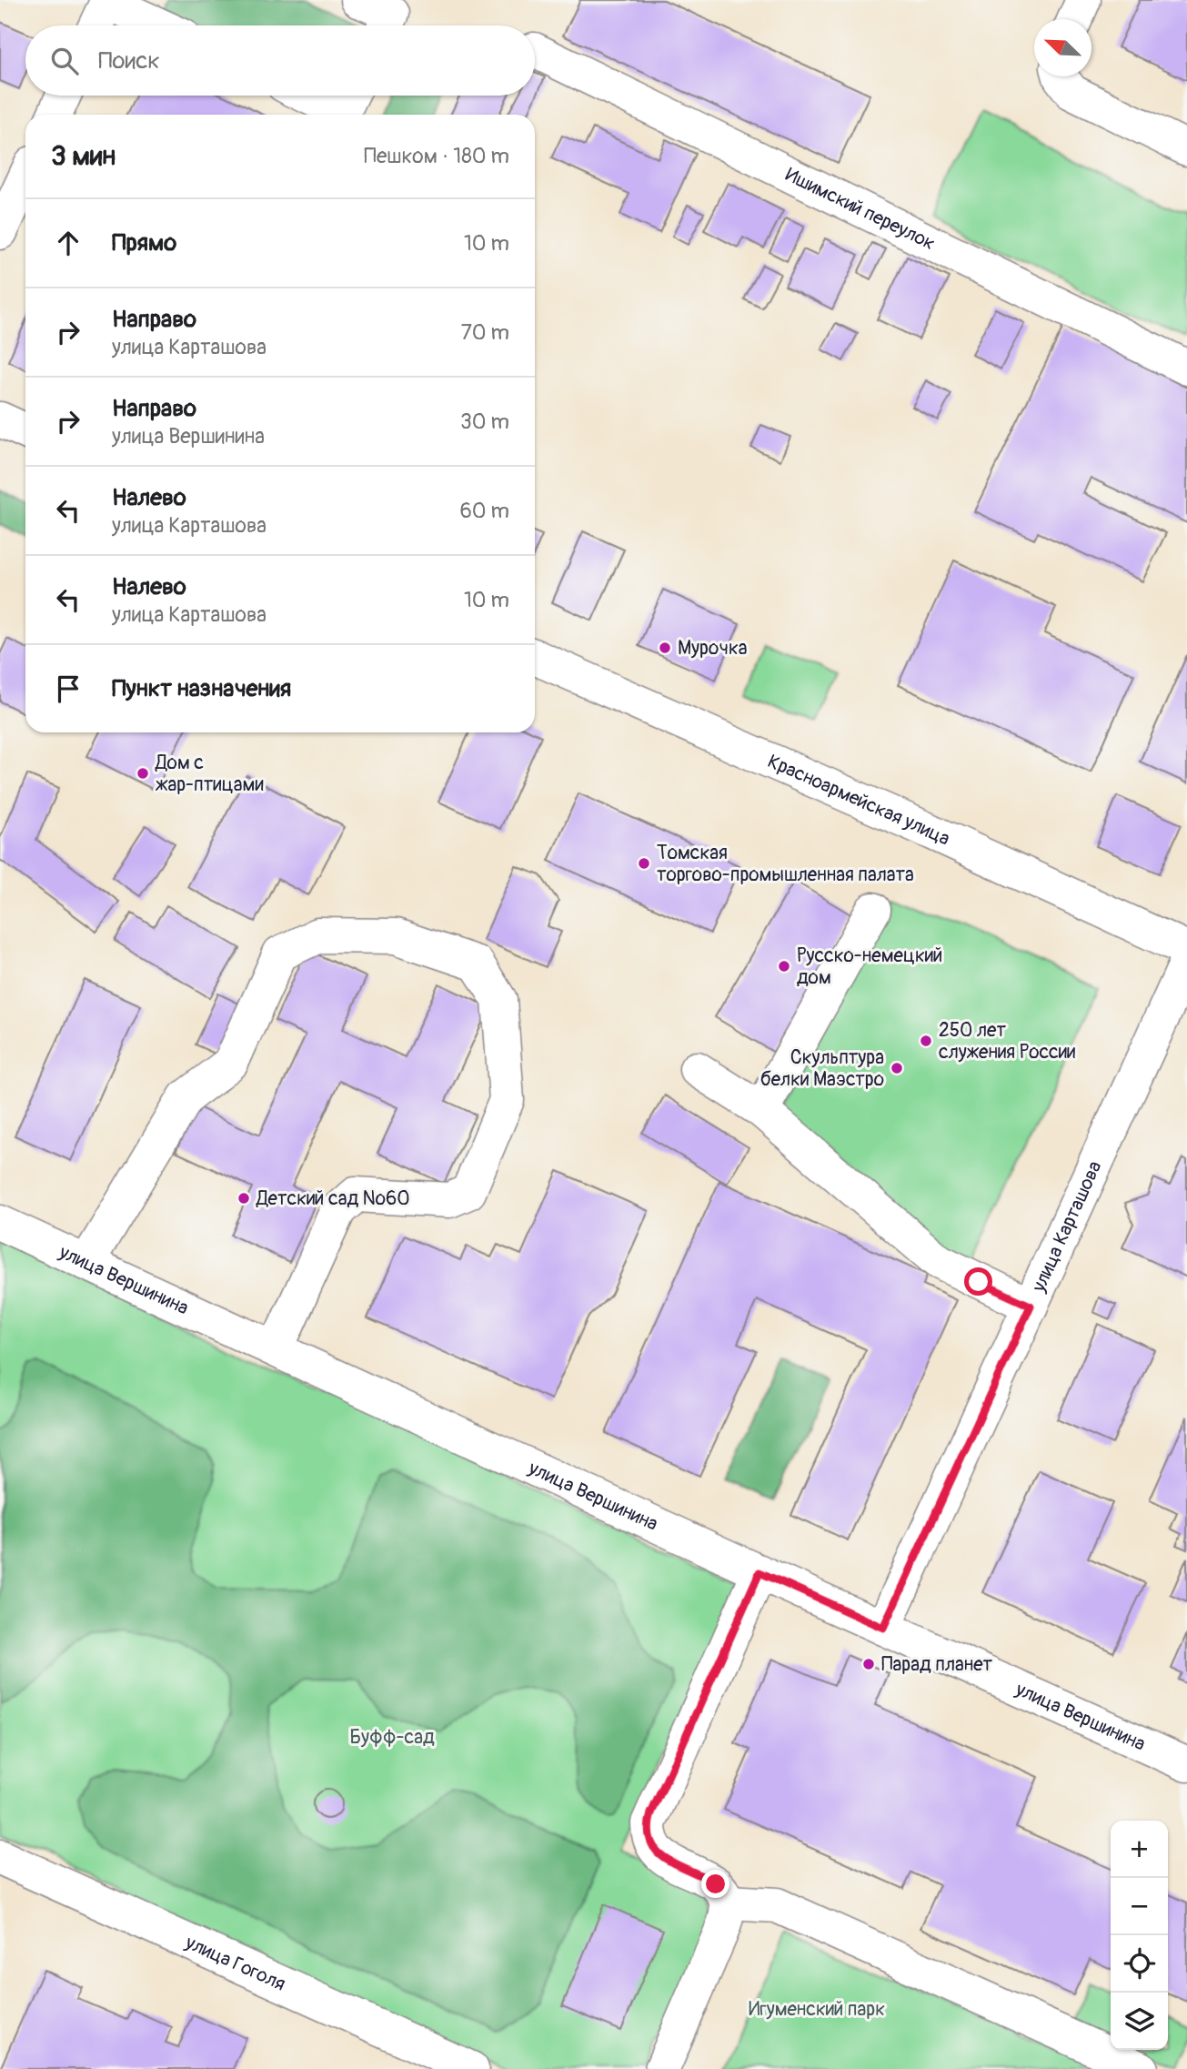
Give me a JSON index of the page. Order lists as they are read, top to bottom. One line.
{"streets":{"street":["Ишимский переулок","Красноармейская улица","улица Карташова","улица Вершинина","улица Гоголя"]},"crossings":[["улица Карташова","улица Вершинина"]],"parks":["Буфф-сад","Игуменский парк"],"places":["Мурочка","Дом с жар-птицами","Томская торгово-промышленная палата","Русско-немецкий дом","250 лет служения России","Скульптура белки Маэстро","Детский сад №60","Парад планет"],"north":"top left","page":{"search":"Поиск","heading":["3 мин","Пешком · 180 m"],"list":[["Прямо","10 m"],["Направо","улица Карташова","70 m"],["Направо","улица Вершинина","30 m"],["Налево","улица Карташова","60 m"],["Налево","улица Карташова","10 m"],"Пункт назначения"],"map_buttons":["+","−"]}}
